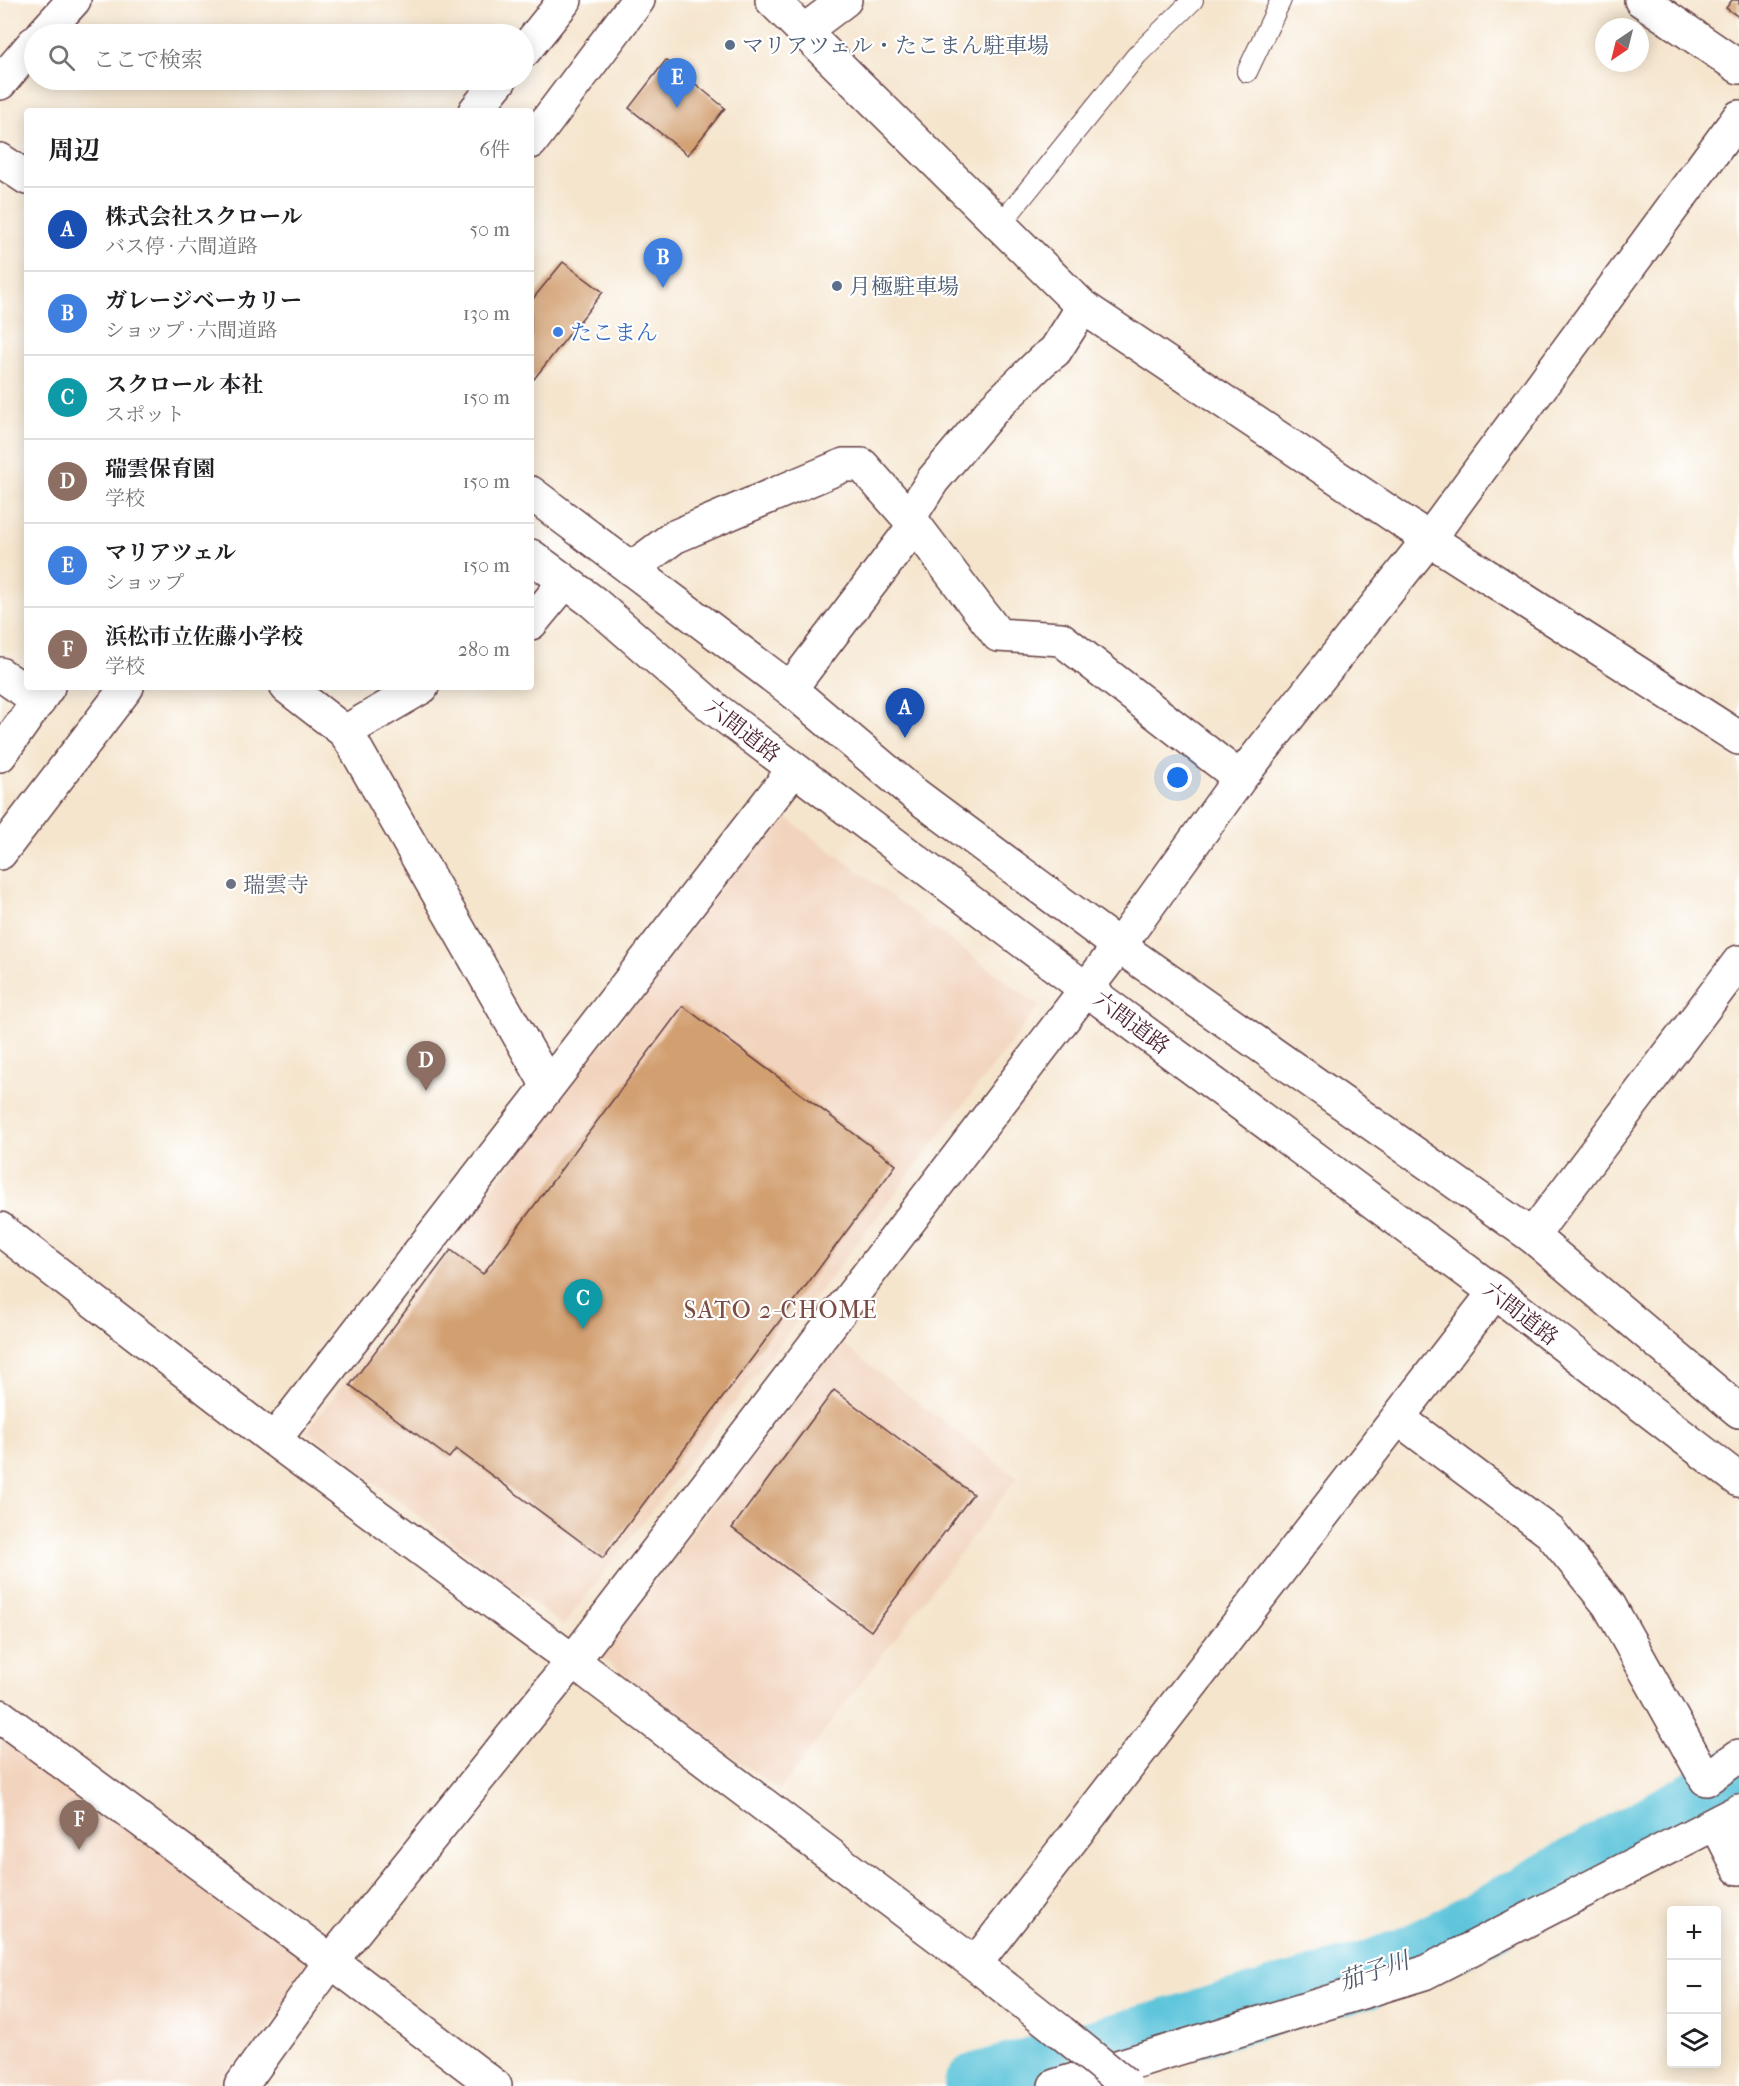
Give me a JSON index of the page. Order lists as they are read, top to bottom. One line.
{"streets":{"street":["六間道路"]},"districts":["SATO 2-CHOME"],"water":["茄子川"],"places":["マリアツェル・たこまん駐車場","月極駐車場","たこまん","瑞雲寺"],"north":"bottom left","page":{"search":"ここで検索","pins":["E","B","A","D","C","F"],"heading":["周辺","6件"],"list":[{"mark":"A","name":"株式会社スクロール","note":"バス停 · 六間道路","value":"50 m"},{"mark":"B","name":"ガレージベーカリー","note":"ショップ · 六間道路","value":"130 m"},{"mark":"C","name":"スクロール 本社","note":"スポット","value":"150 m"},{"mark":"D","name":"瑞雲保育園","note":"学校","value":"150 m"},{"mark":"E","name":"マリアツェル","note":"ショップ","value":"150 m"},{"mark":"F","name":"浜松市立佐藤小学校","note":"学校","value":"280 m"}],"map_buttons":["+","−"]}}
